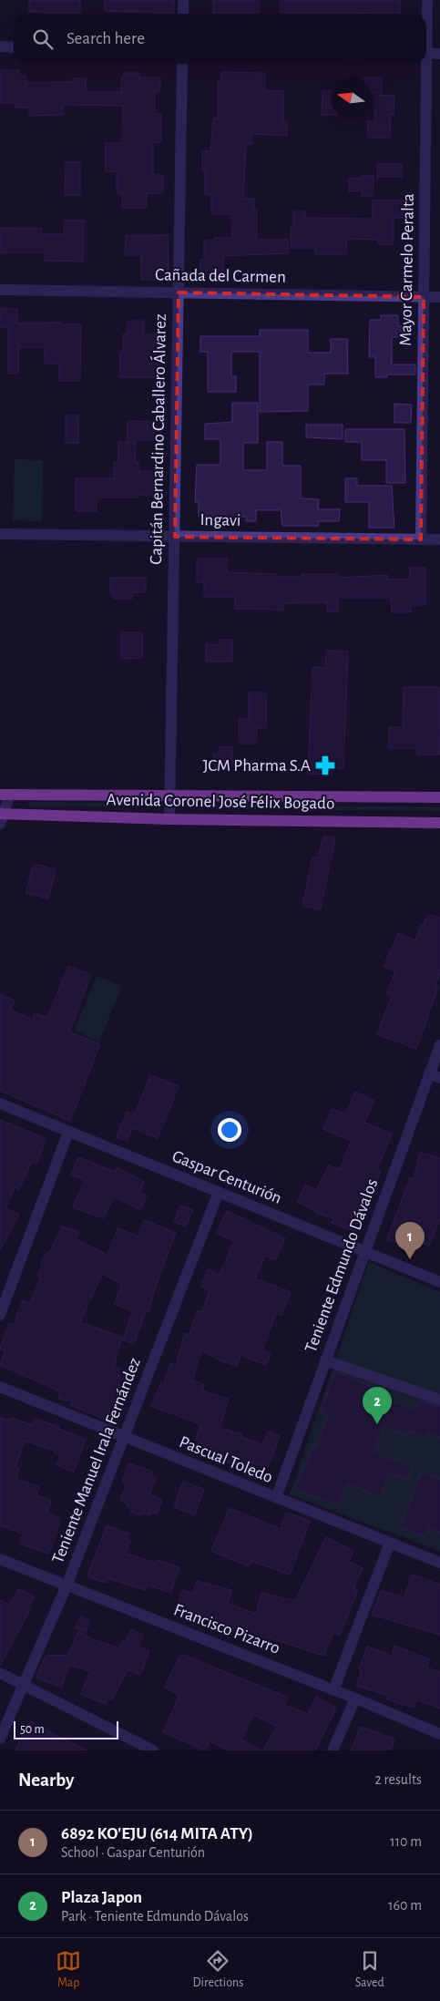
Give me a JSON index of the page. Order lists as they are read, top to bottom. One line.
{"streets":{"main road":["Avenida Coronel José Félix Bogado"],"street":["Mayor Carmelo Peralta","Cañada del Carmen","Capitán Bernardino Caballero Álvarez","Ingavi","Gaspar Centurión","Teniente Edmundo Dávalos","Pascual Toledo","Teniente Manuel Irala Fernández","Francisco Pizarro"]},"crossings":[["Mayor Carmelo Peralta","Cañada del Carmen"],["Mayor Carmelo Peralta","Ingavi"],["Cañada del Carmen","Capitán Bernardino Caballero Álvarez"],["Capitán Bernardino Caballero Álvarez","Ingavi"],["Capitán Bernardino Caballero Álvarez","Avenida Coronel José Félix Bogado"],["Gaspar Centurión","Teniente Edmundo Dávalos"],["Gaspar Centurión","Teniente Manuel Irala Fernández"],["Teniente Edmundo Dávalos","Pascual Toledo"],["Pascual Toledo","Teniente Manuel Irala Fernández"],["Teniente Manuel Irala Fernández","Francisco Pizarro"]],"places":{"pharmacy":["JCM Pharma S.A"]},"scale_bar":"50 m","north":"left","page":{"search":"Search here","pins":["1","2"],"scale":"50 m","heading":["Nearby","2 results"],"list":[{"mark":"1","name":"6892 KO'EJU (614 MITA ATY)","note":"School · Gaspar Centurión","value":"110 m"},{"mark":"2","name":"Plaza Japon","note":"Park · Teniente Edmundo Dávalos","value":"160 m"}],"nav":["Map","Directions","Saved"]}}
